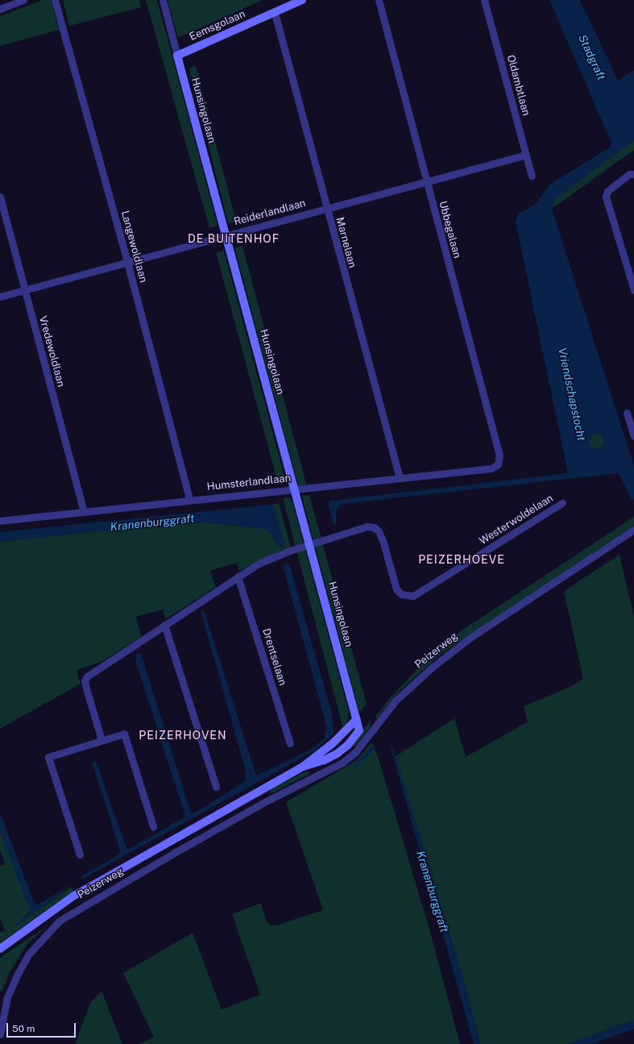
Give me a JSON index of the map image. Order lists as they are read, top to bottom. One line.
{"streets":{"street":["Eemsgolaan","Oldambtlaan","Hunsingolaan","Reiderlandlaan","Ubbegalaan","Marnelaan","Langewoldlaan","Vredewoldlaan","Humsterlandlaan","Westerwoldelaan","Peizerweg","Drentselaan"]},"crossings":[["Eemsgolaan","Hunsingolaan"],["Eemsgolaan","Marnelaan"],["Oldambtlaan","Reiderlandlaan"],["Hunsingolaan","Reiderlandlaan"],["Hunsingolaan","Humsterlandlaan"],["Hunsingolaan","Westerwoldelaan"],["Hunsingolaan","Peizerweg"],["Reiderlandlaan","Ubbegalaan"],["Reiderlandlaan","Marnelaan"],["Reiderlandlaan","Langewoldlaan"],["Reiderlandlaan","Vredewoldlaan"],["Ubbegalaan","Humsterlandlaan"],["Marnelaan","Humsterlandlaan"],["Langewoldlaan","Humsterlandlaan"],["Vredewoldlaan","Humsterlandlaan"]],"districts":["DE BUITENHOF","PEIZERHOEVE","PEIZERHOVEN"],"water":["Stadgraft","Vriendschapstocht","Kranenburggraft"],"scale_bar":"50 m"}
